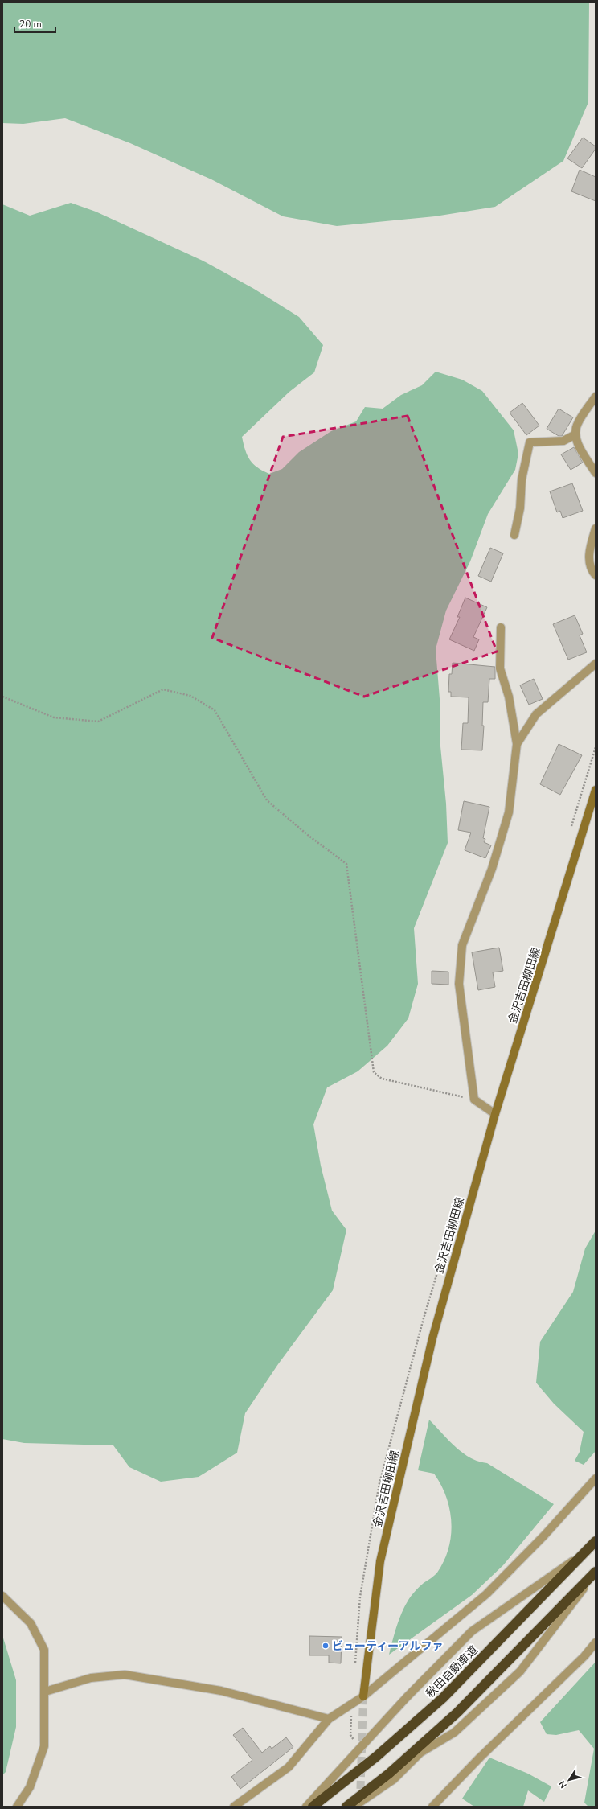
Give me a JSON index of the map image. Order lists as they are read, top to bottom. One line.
{"streets":{"highway":["秋田自動車道"],"main road":["金沢吉田柳田線"]},"places":["ビューティーアルファ"],"scale_bar":"20 m","north":"bottom left"}
